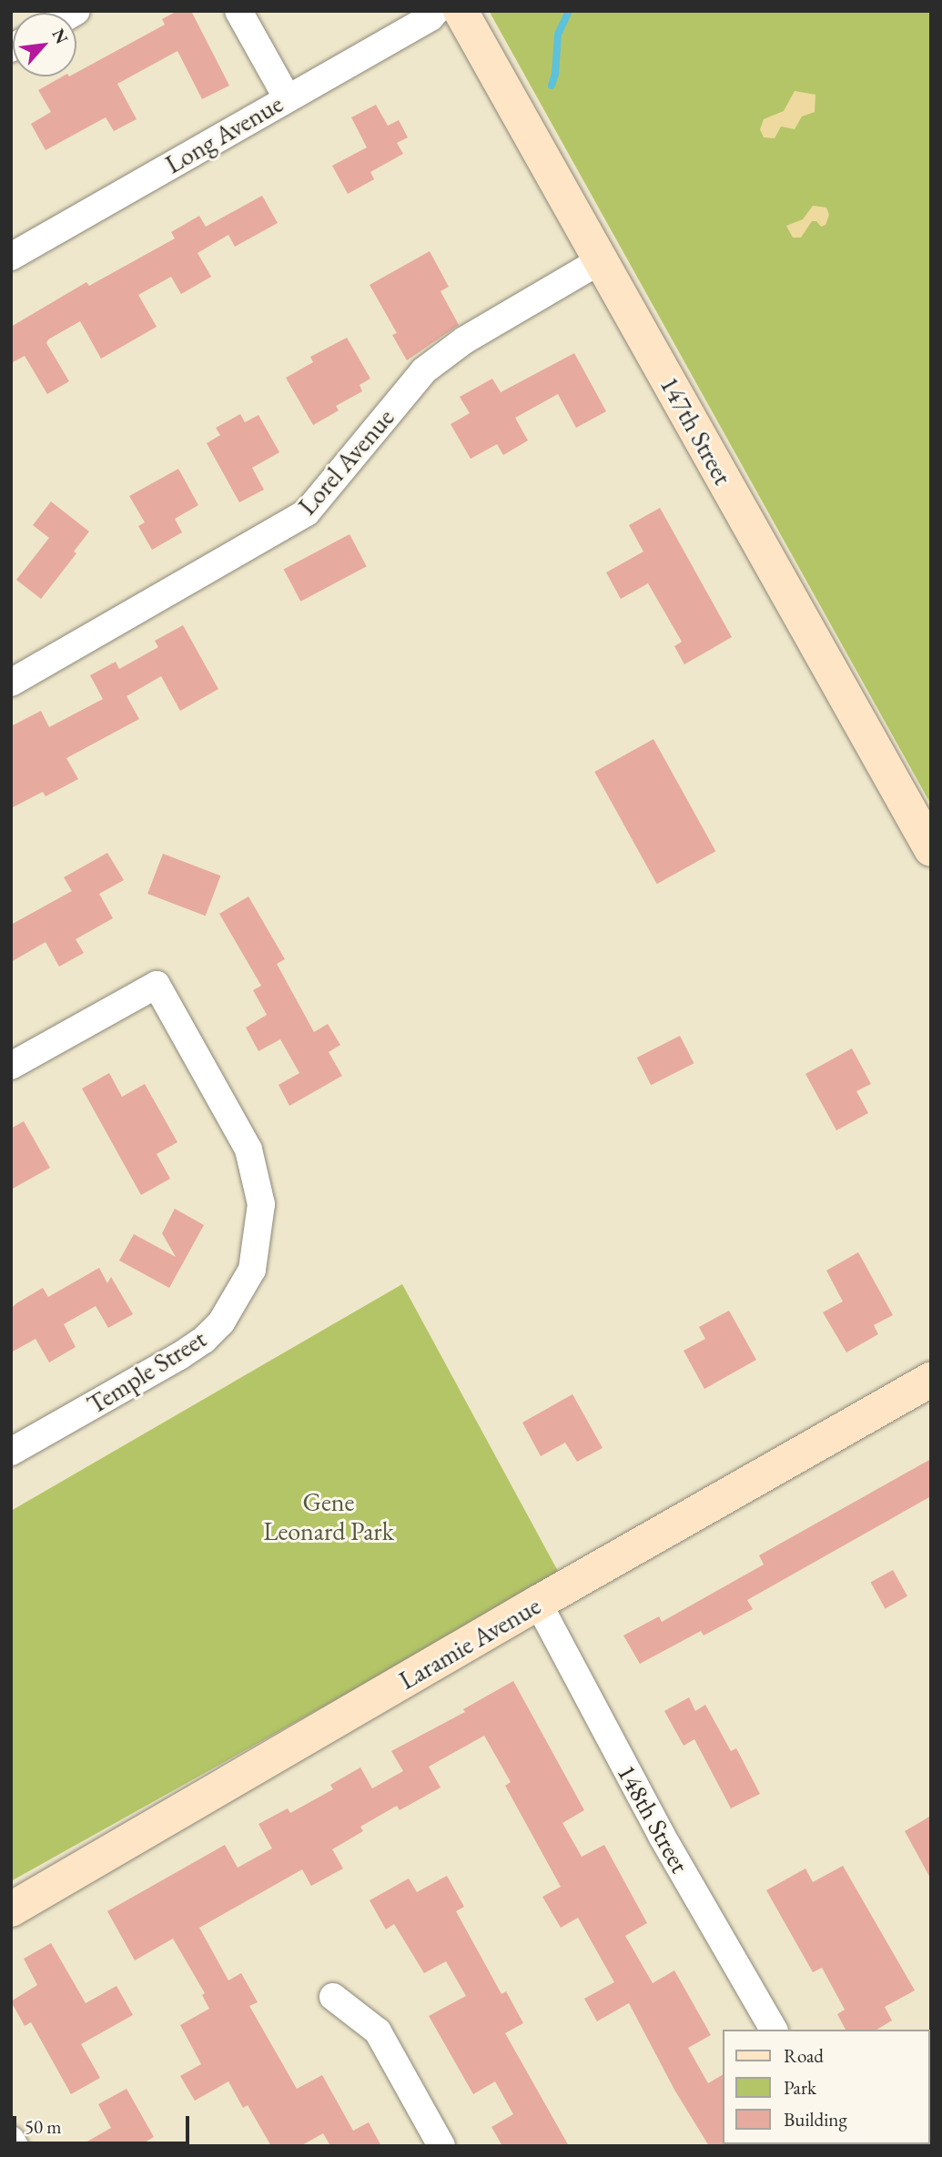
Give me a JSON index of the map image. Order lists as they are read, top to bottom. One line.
{"streets":{"street":["Long Avenue","147th Street","Lorel Avenue","Temple Street","Laramie Avenue","148th Street"]},"crossings":[["147th Street","Lorel Avenue"],["Laramie Avenue","148th Street"]],"parks":["Gene Leonard Park"],"legend":["Road","Park","Building"],"scale_bar":"50 m","north":"top right"}
